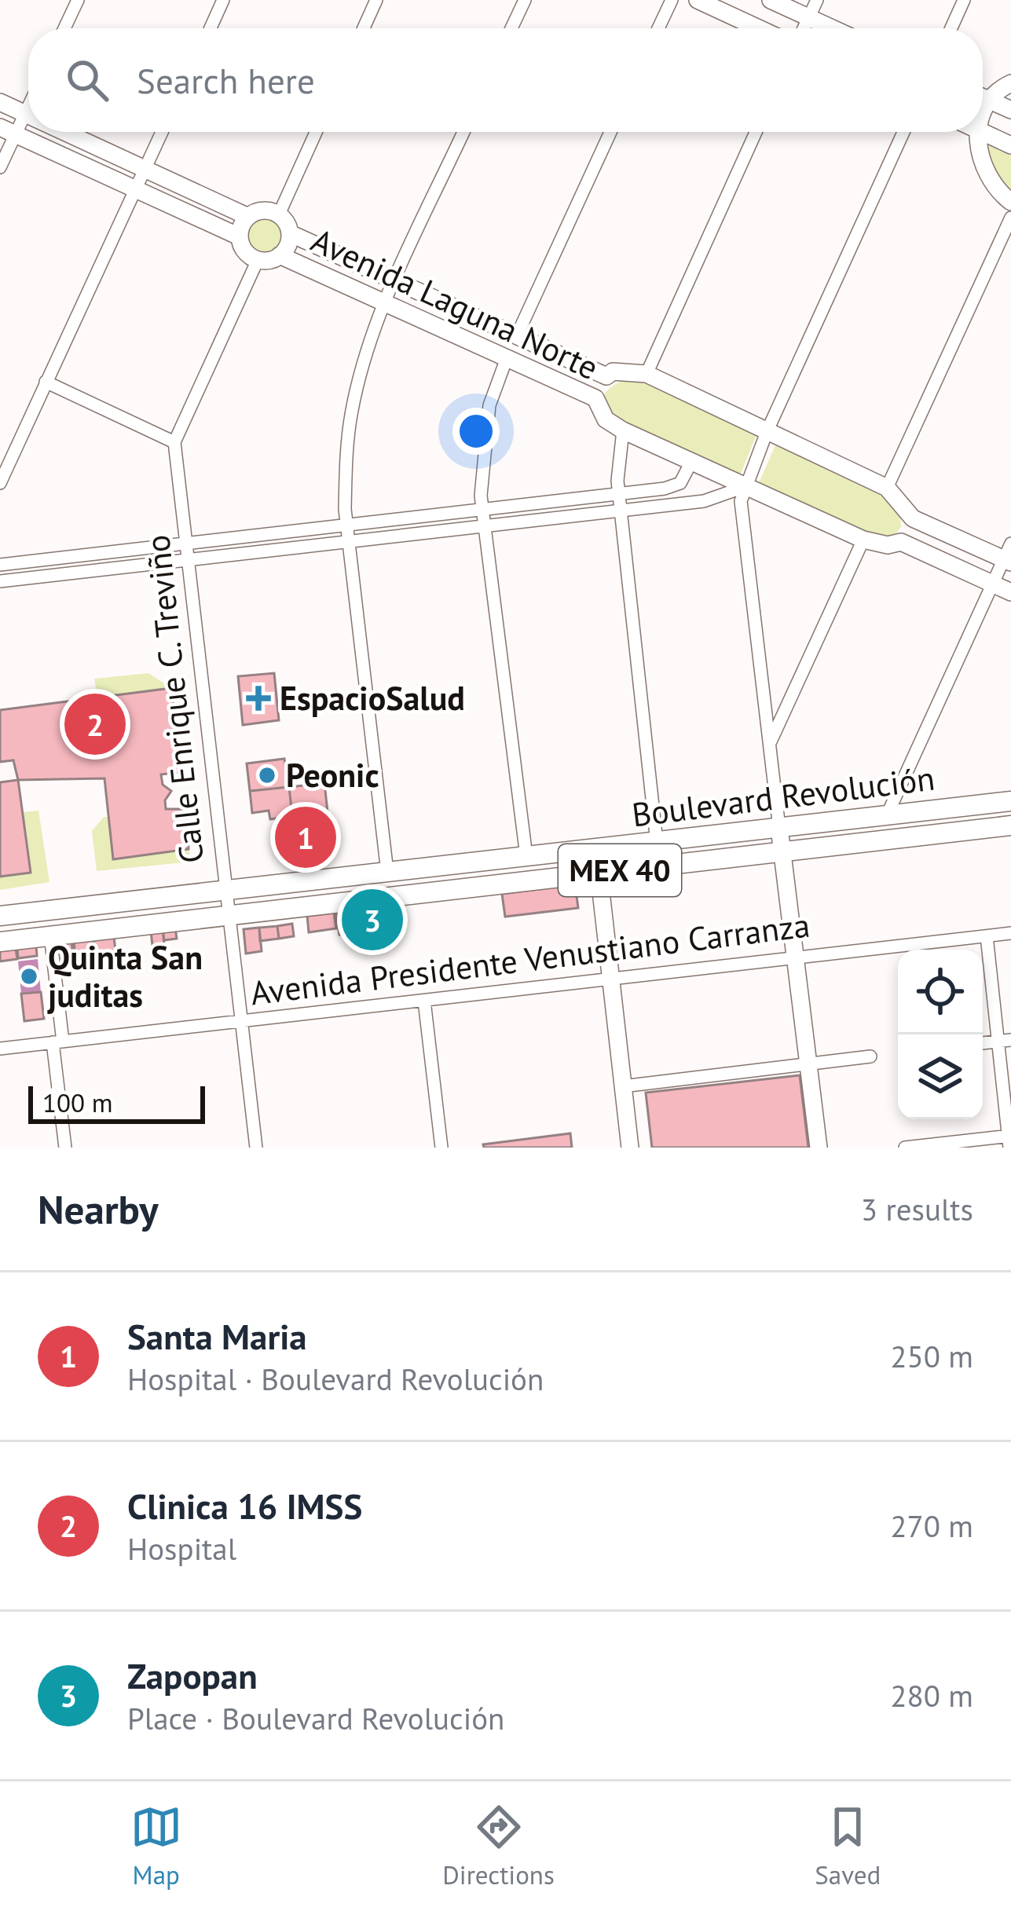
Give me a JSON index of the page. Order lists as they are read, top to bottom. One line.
{"streets":{"main road":["Boulevard Revolución","MEX 40"],"street":["Avenida Laguna Norte","Calle Enrique C. Treviño","Avenida Presidente Venustiano Carranza"]},"crossings":[["Calle Enrique C. Treviño","Boulevard Revolución"],["Calle Enrique C. Treviño","MEX 40"],["Calle Enrique C. Treviño","Avenida Presidente Venustiano Carranza"]],"places":{"health":["EspacioSalud"],"other":["Peonic","Quinta San juditas"]},"scale_bar":"100 m","page":{"search":"Search here","pins":["2","1","3"],"scale":"100 m","heading":["Nearby","3 results"],"list":[{"mark":"1","name":"Santa Maria","note":"Hospital · Boulevard Revolución","value":"250 m"},{"mark":"2","name":"Clinica 16 IMSS","note":"Hospital","value":"270 m"},{"mark":"3","name":"Zapopan","note":"Place · Boulevard Revolución","value":"280 m"}],"nav":["Map","Directions","Saved"]}}
